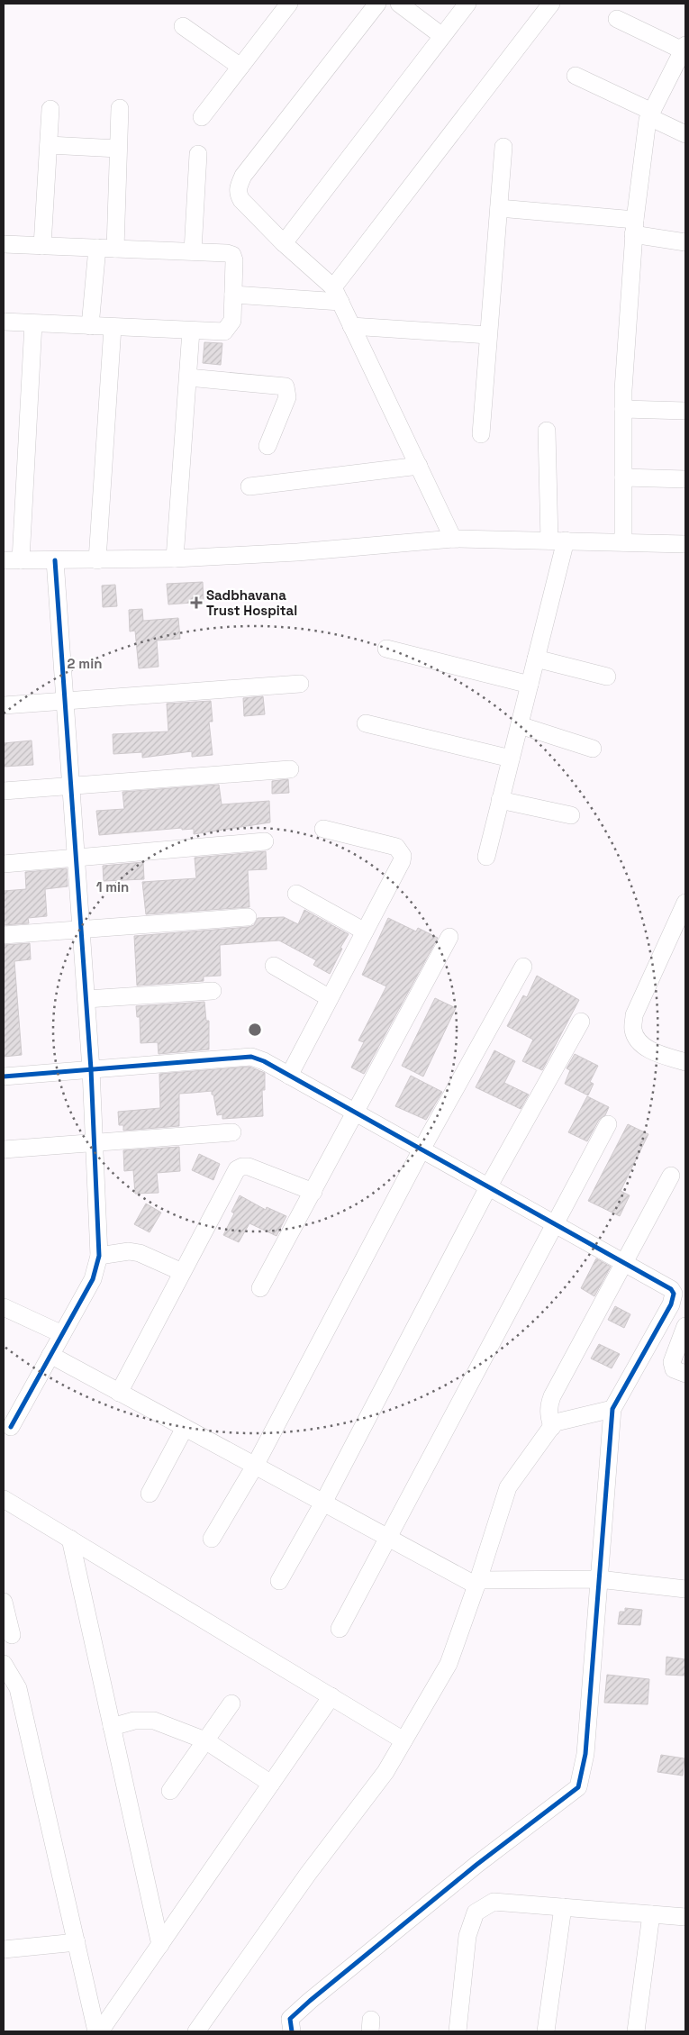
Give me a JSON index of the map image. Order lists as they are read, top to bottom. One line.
{"places":{"health":["Sadbhavana Trust Hospital"]},"rings":["2 min","1 min"]}
